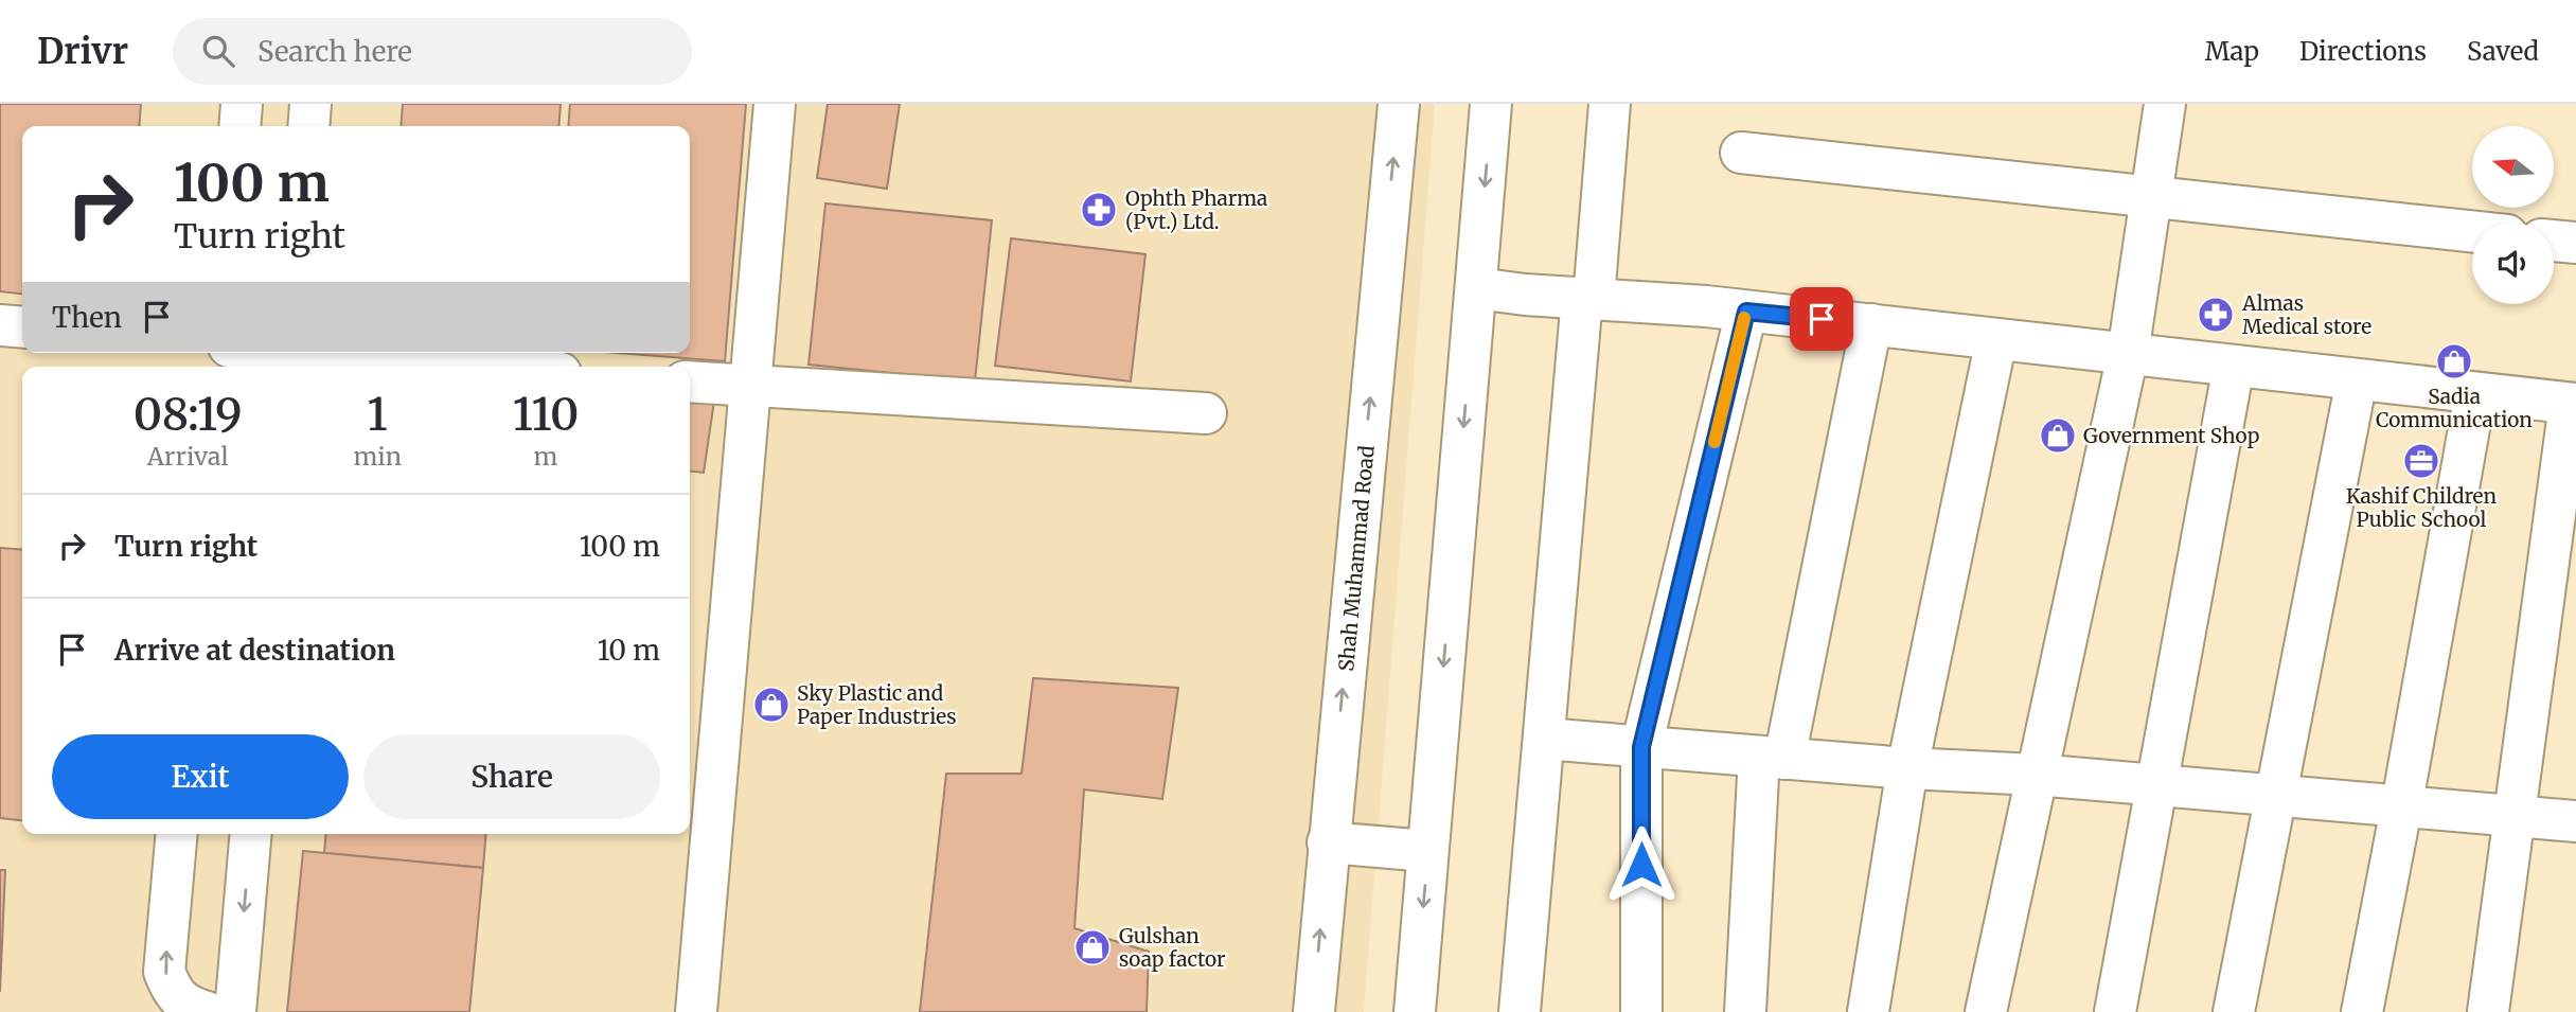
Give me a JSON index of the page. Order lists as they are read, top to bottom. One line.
{"streets":{"street":["Shah Muhammad Road"]},"places":{"pharmacy":["Ophth Pharma (Pvt.) Ltd.","Almas Medical store"],"shop":["Sadia Communication","Government Shop","Sky Plastic and Paper Industries","Gulshan soap factor"],"office":["Kashif Children Public School"]},"north":"left","page":{"header":"Drivr","search":"Search here","nav":["Map","Directions","Saved"],"turn":["100 m","Turn right"],"then":"Then","eta":["08:19","Arrival","1","min","110","m"],"list":[{"name":"Turn right","value":"100 m"},{"name":"Arrive at destination","value":"10 m"}],"buttons":["Exit","Share"]}}
